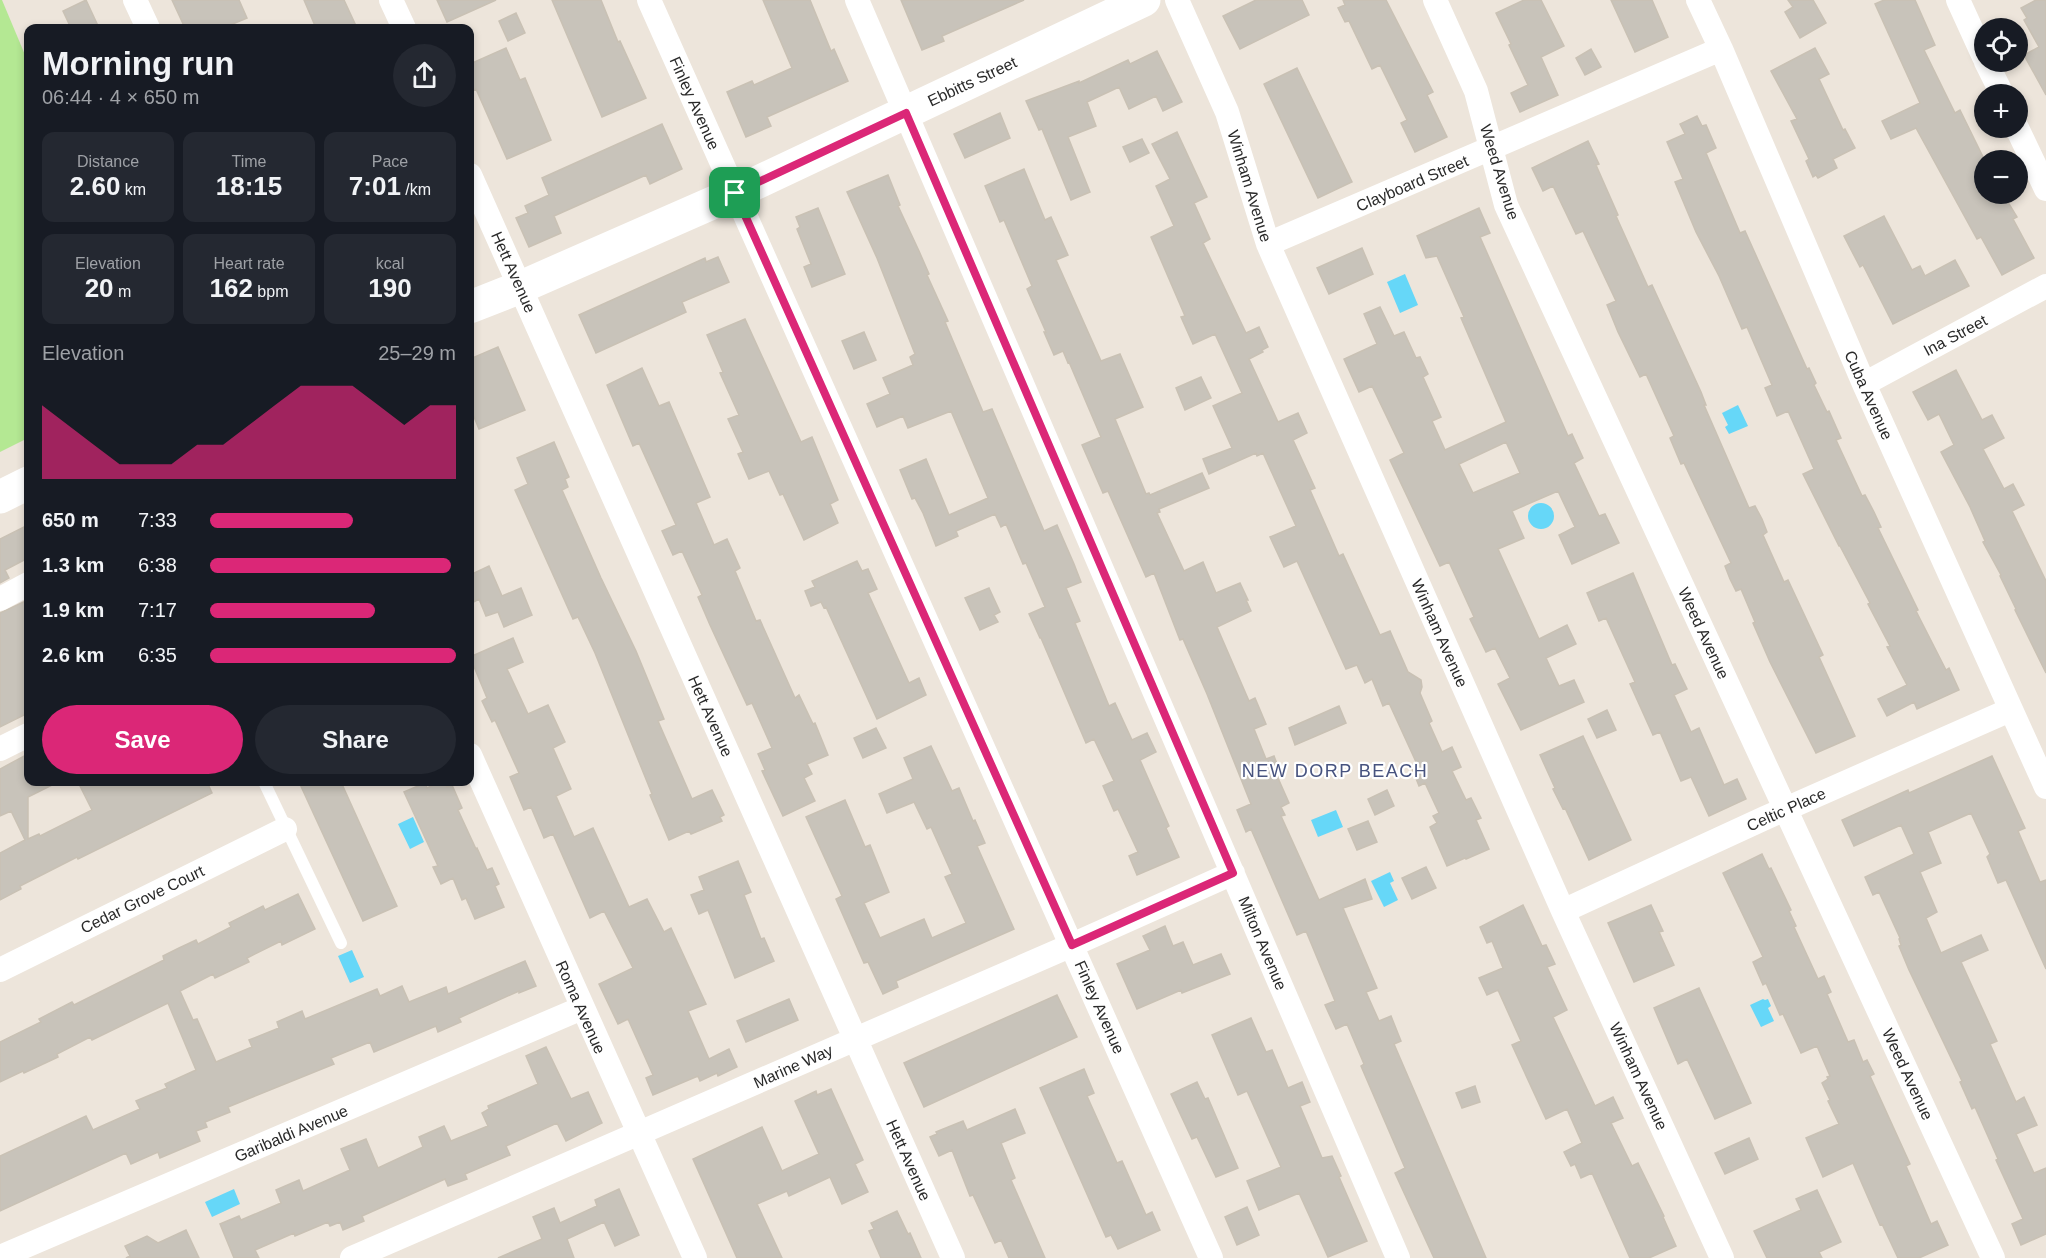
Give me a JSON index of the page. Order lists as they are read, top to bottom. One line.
{"streets":{"street":["Ebbitts Street","Finley Avenue","Weed Avenue","Clayboard Street","Winham Avenue","Hett Avenue","Ina Street","Cuba Avenue","Celtic Place","Cedar Grove Court","Milton Avenue","Roma Avenue","Marine Way","Garibaldi Avenue"]},"crossings":[["Ebbitts Street","Finley Avenue"],["Ebbitts Street","Hett Avenue"],["Ebbitts Street","Milton Avenue"],["Finley Avenue","Marine Way"],["Weed Avenue","Clayboard Street"],["Weed Avenue","Celtic Place"],["Clayboard Street","Winham Avenue"],["Clayboard Street","Cuba Avenue"],["Winham Avenue","Celtic Place"],["Hett Avenue","Marine Way"],["Ina Street","Cuba Avenue"],["Cuba Avenue","Celtic Place"],["Milton Avenue","Marine Way"],["Roma Avenue","Marine Way"],["Roma Avenue","Garibaldi Avenue"]],"districts":["NEW DORP BEACH"],"page":{"map_buttons":["+","−"],"heading":["Morning run","06:44 · 4 × 650 m"],"stats":[["Distance","2.60 km"],["Time","18:15"],["Pace","7:01 /km"],["Elevation","20 m"],["Heart rate","162 bpm"],["kcal","190"]],"chart":["Elevation","25–29 m"],"list":[{"name":"650 m","note":"7:33"},{"name":"1.3 km","note":"6:38"},{"name":"1.9 km","note":"7:17"},{"name":"2.6 km","note":"6:35"}],"buttons":["Save","Share"]}}
